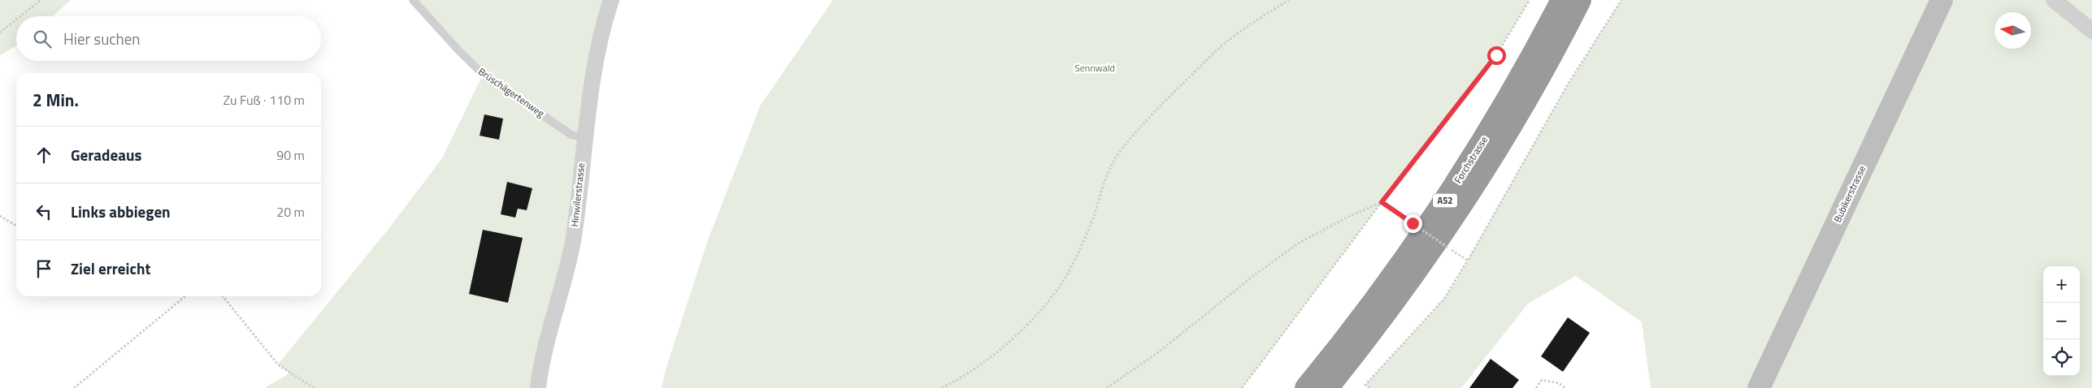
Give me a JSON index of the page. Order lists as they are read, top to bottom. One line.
{"streets":{"highway":["Forchstrasse","A52"],"street":["Bubikerstrasse","Hinwilerstrasse"],"lane":["Brüschägertenweg"]},"crossings":[["Brüschägertenweg","Hinwilerstrasse"]],"parks":["Sennwald"],"north":"left","page":{"search":"Hier suchen","heading":["2 Min.","Zu Fuß · 110 m"],"list":[["Geradeaus","90 m"],["Links abbiegen","20 m"],"Ziel erreicht"],"map_buttons":["+","−"]}}
